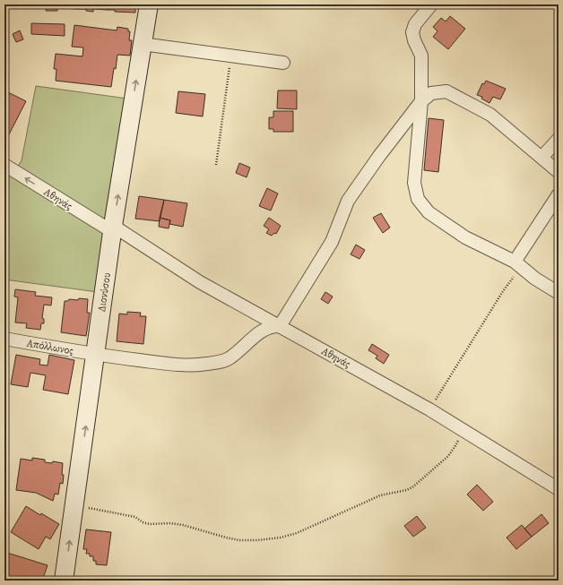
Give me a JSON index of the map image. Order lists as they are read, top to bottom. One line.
{"streets":{"street":["Αθηνάς","Διονύσου","Απόλλωνος"]},"crossings":[["Αθηνάς","Διονύσου"],["Αθηνάς","Απόλλωνος"],["Διονύσου","Απόλλωνος"]],"one_way":["Διονύσου"]}
